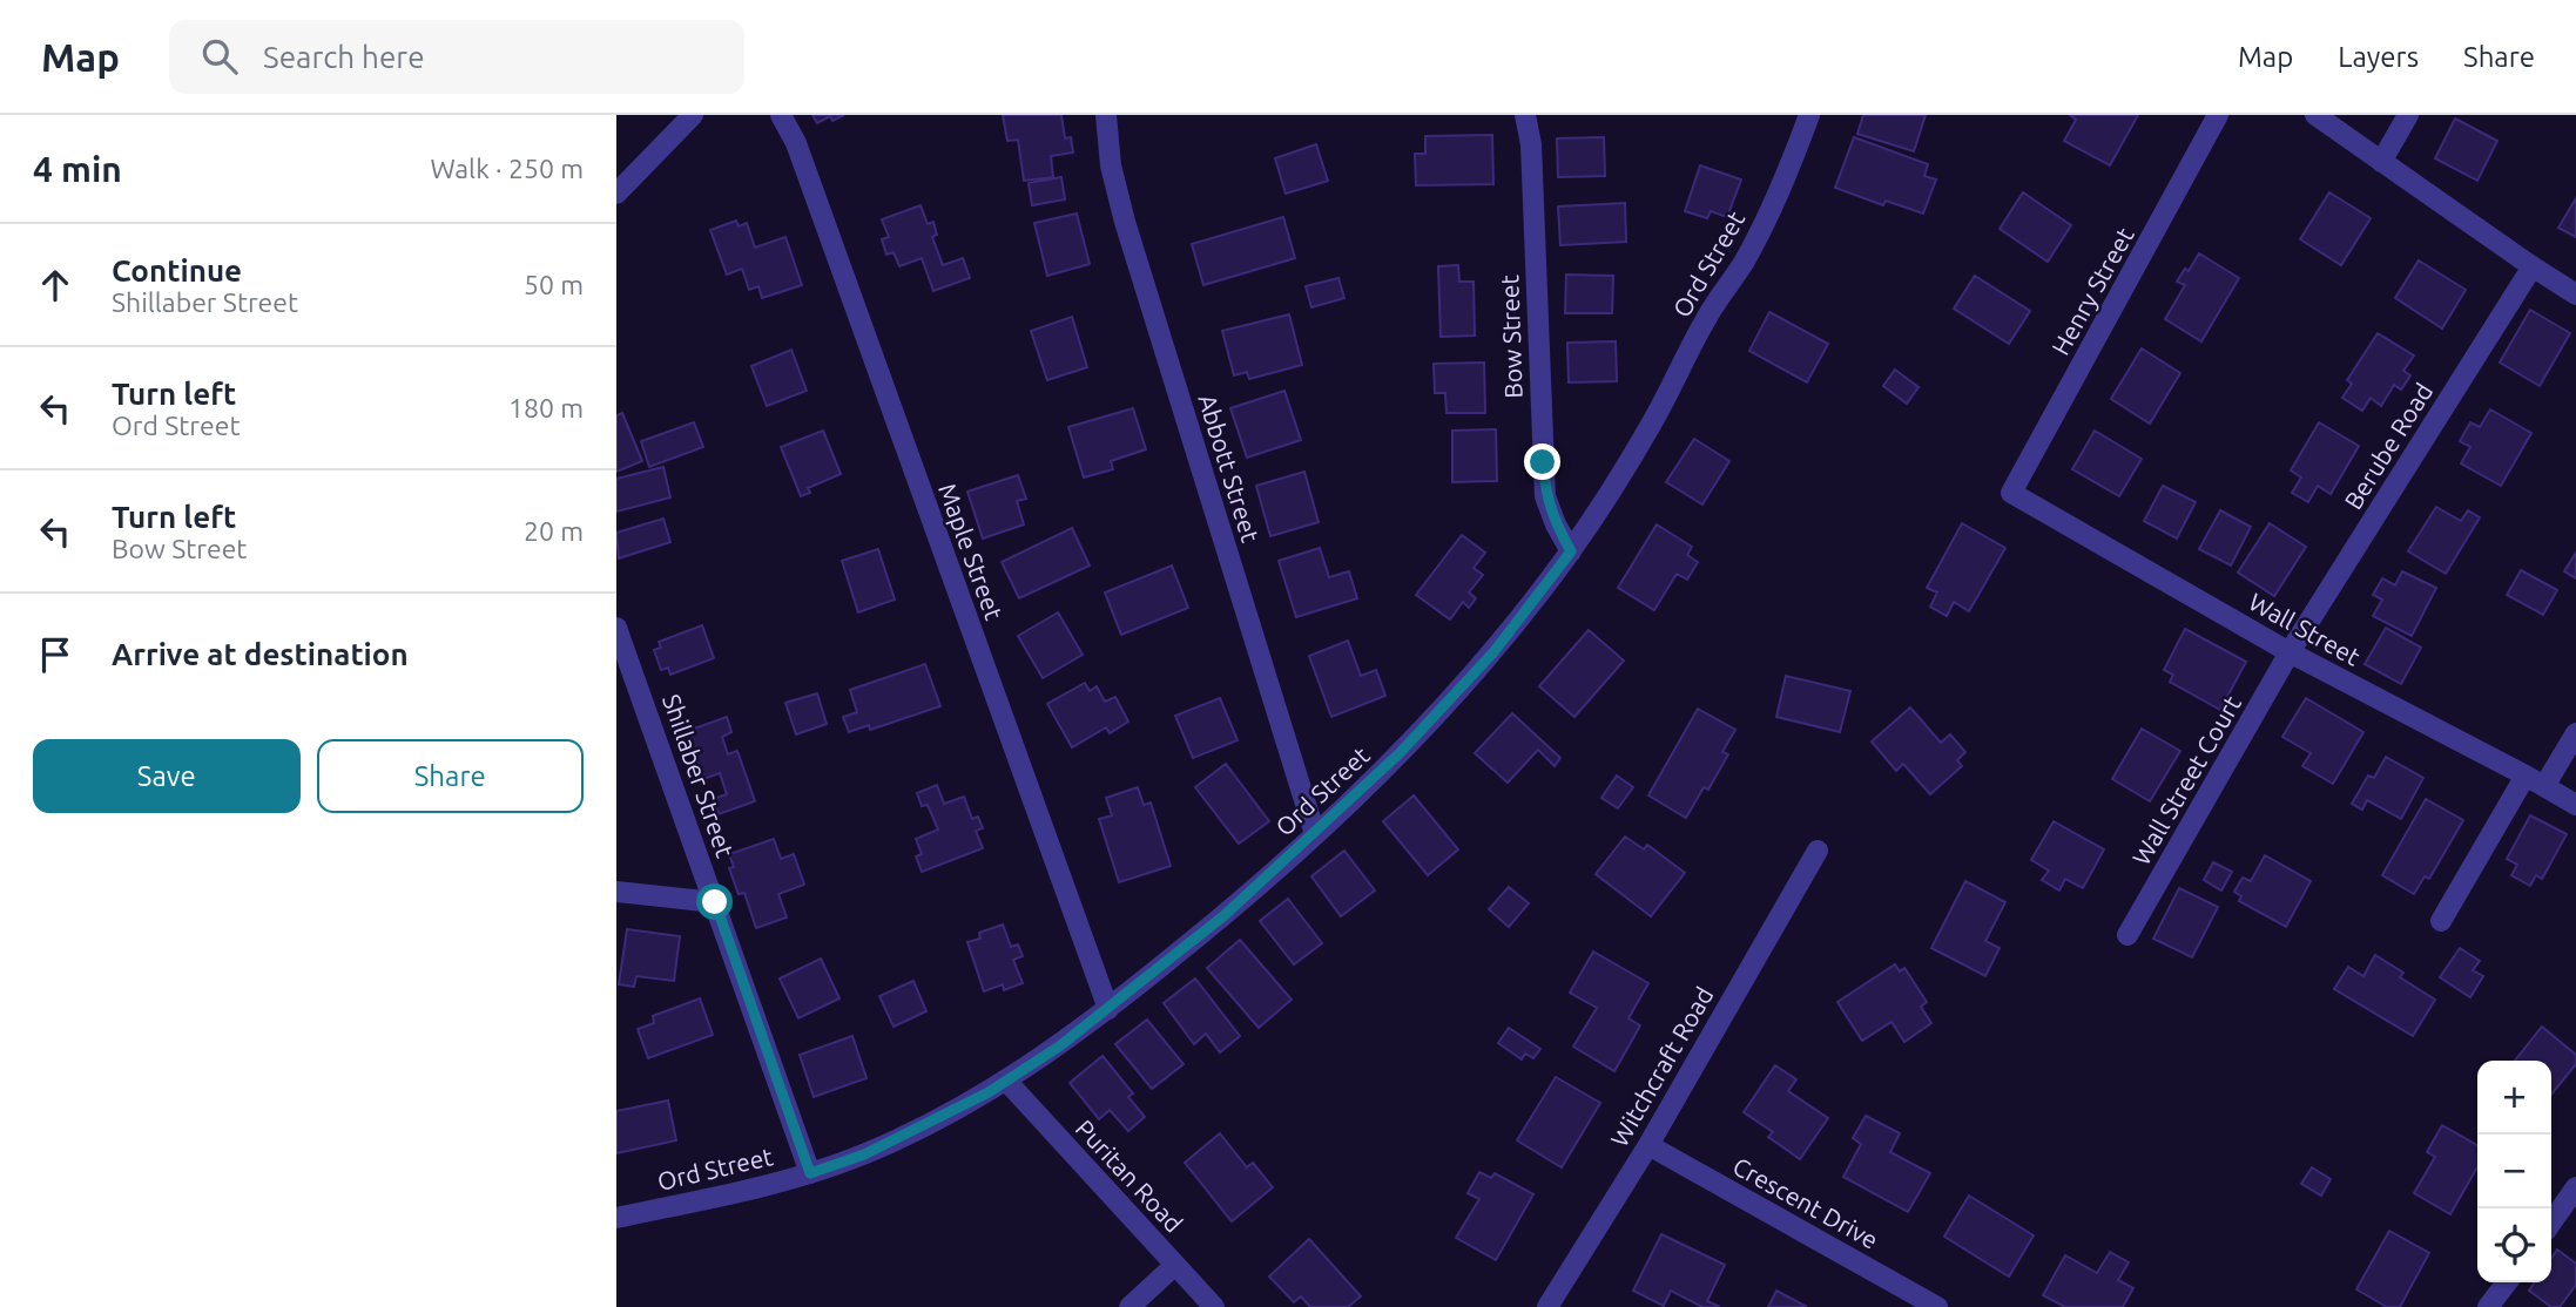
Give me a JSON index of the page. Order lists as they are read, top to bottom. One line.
{"streets":{"street":["Ord Street","Henry Street","Bow Street","Berube Road","Abbott Street","Maple Street","Wall Street","Shillaber Street","Wall Street Court","Witchcraft Road","Puritan Road","Crescent Drive"]},"crossings":[["Ord Street","Bow Street"],["Ord Street","Abbott Street"],["Ord Street","Maple Street"],["Ord Street","Shillaber Street"],["Ord Street","Puritan Road"],["Henry Street","Wall Street"],["Berube Road","Wall Street"],["Berube Road","Wall Street Court"],["Wall Street","Wall Street Court"],["Witchcraft Road","Crescent Drive"]],"page":{"header":"Map","search":"Search here","nav":["Map","Layers","Share"],"heading":["4 min","Walk · 250 m"],"list":[["Continue","Shillaber Street","50 m"],["Turn left","Ord Street","180 m"],["Turn left","Bow Street","20 m"],"Arrive at destination"],"buttons":["Save","Share"],"map_buttons":["+","−"]}}
